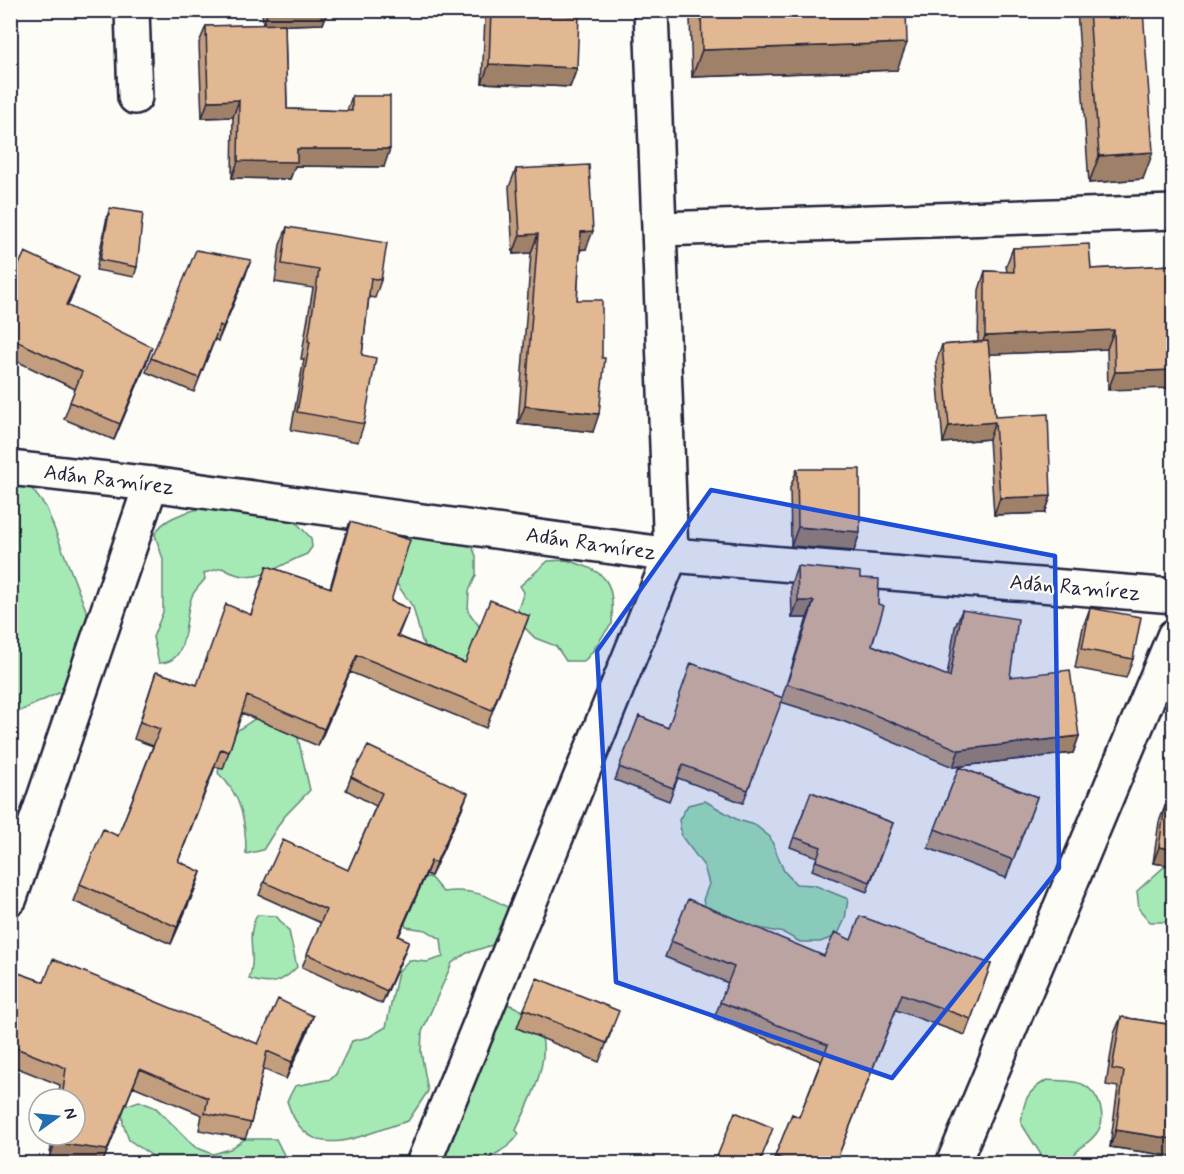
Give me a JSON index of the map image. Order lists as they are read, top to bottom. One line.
{"streets":{"street":["Adán Ramírez"]},"north":"right"}
